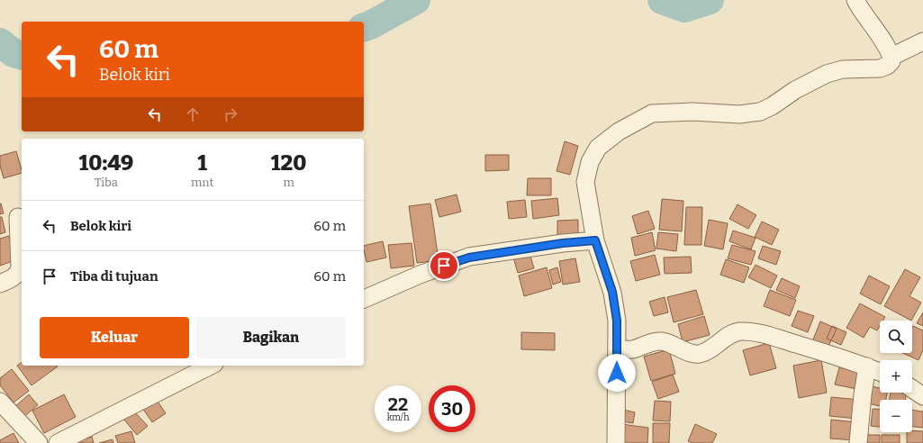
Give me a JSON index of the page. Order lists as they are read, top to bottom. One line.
{"page":{"turn":["60 m","Belok kiri"],"eta":["10:49","Tiba","1","mnt","120","m"],"list":[{"name":"Belok kiri","value":"60 m"},{"name":"Tiba di tujuan","value":"60 m"}],"buttons":["Keluar","Bagikan"],"map_buttons":["+","−"],"speed":"22 km/h","limit":"30"}}
